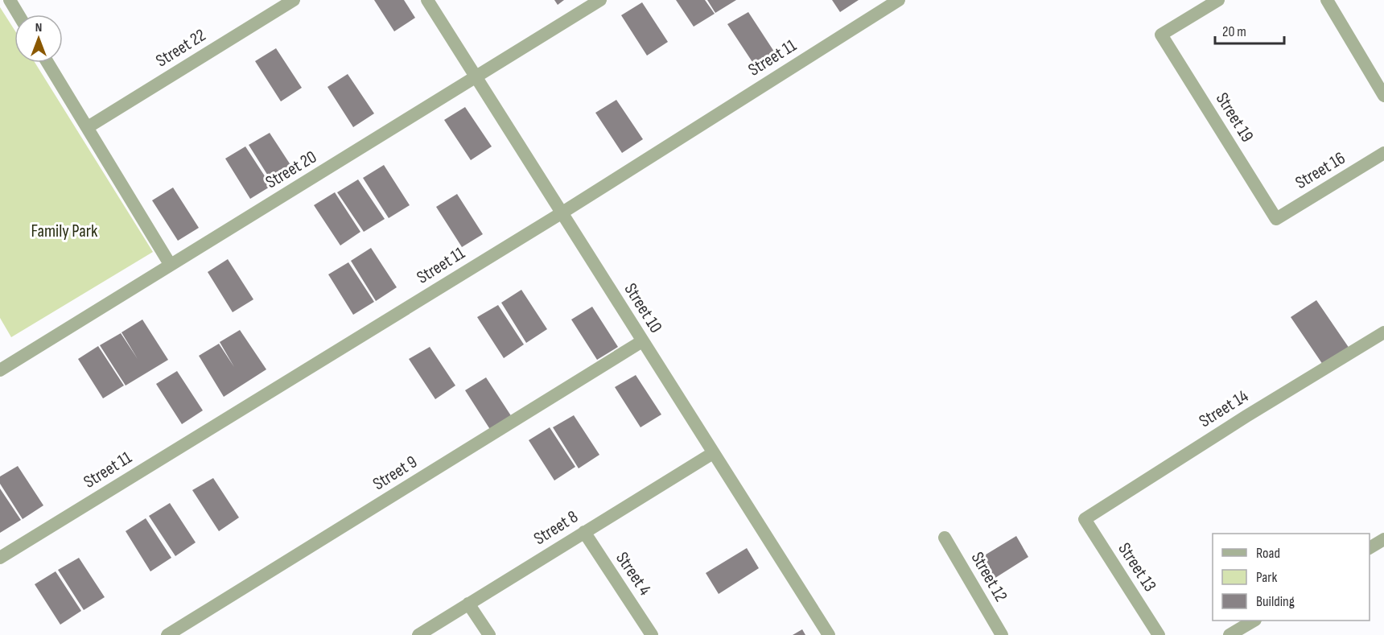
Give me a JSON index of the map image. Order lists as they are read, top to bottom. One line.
{"streets":{"street":["Street 22","Street 11","Street 19","Street 20","Street 16","Street 10","Street 14","Street 9","Street 8","Street 13","Street 4","Street 12"]},"crossings":[["Street 11","Street 10"],["Street 19","Street 16"],["Street 20","Street 10"],["Street 10","Street 9"],["Street 10","Street 8"],["Street 14","Street 13"],["Street 8","Street 4"]],"parks":["Family Park"],"legend":["Road","Park","Building"],"scale_bar":"20 m","north":"top"}
